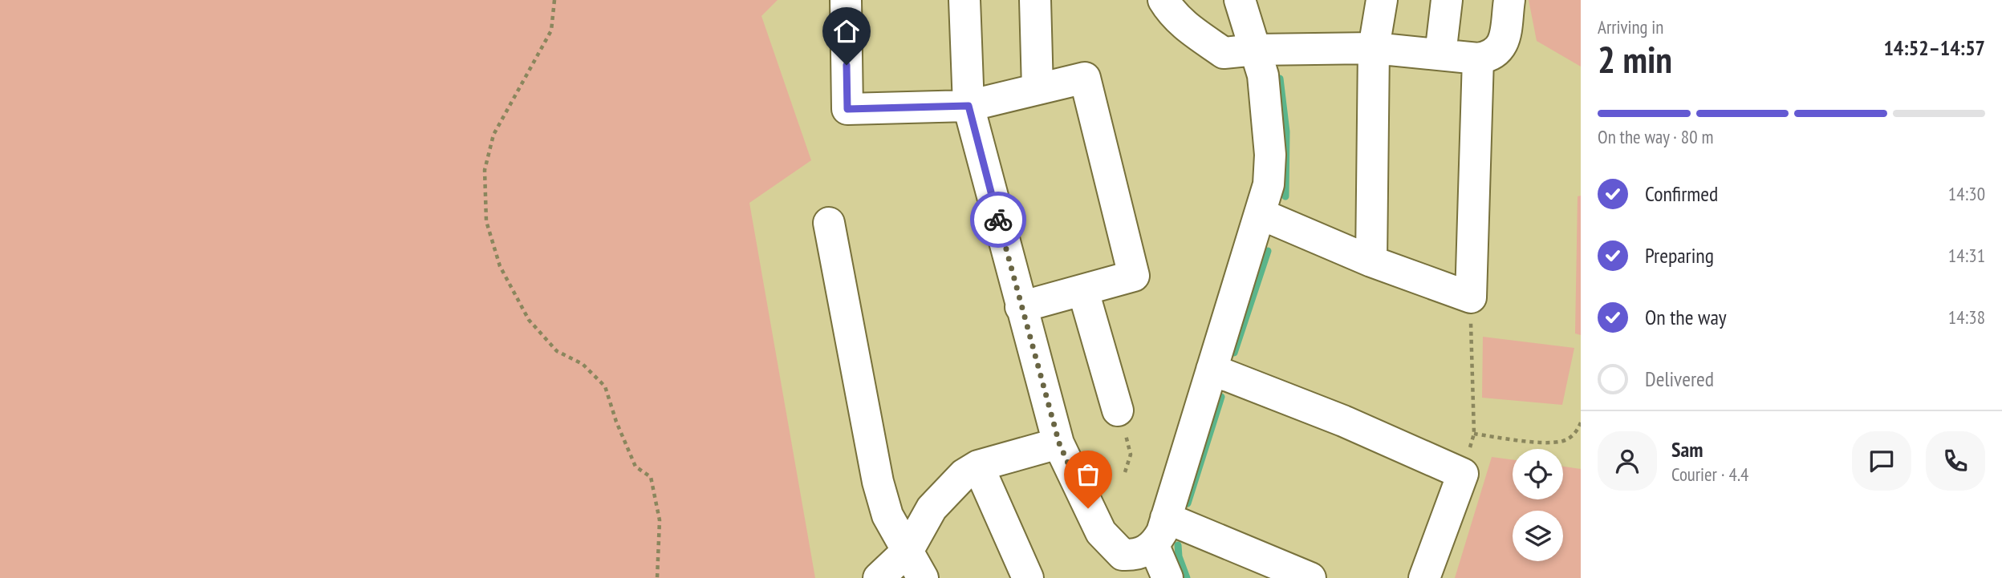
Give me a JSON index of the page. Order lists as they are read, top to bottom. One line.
{"page":{"heading":["2 min","Arriving in","14:52–14:57"],"panel":["Sam","Courier · 4.4"],"bar":"On the way · 80 m","list":[["Confirmed","14:30"],["Preparing","14:31"],["On the way","14:38"],"Delivered"]}}
